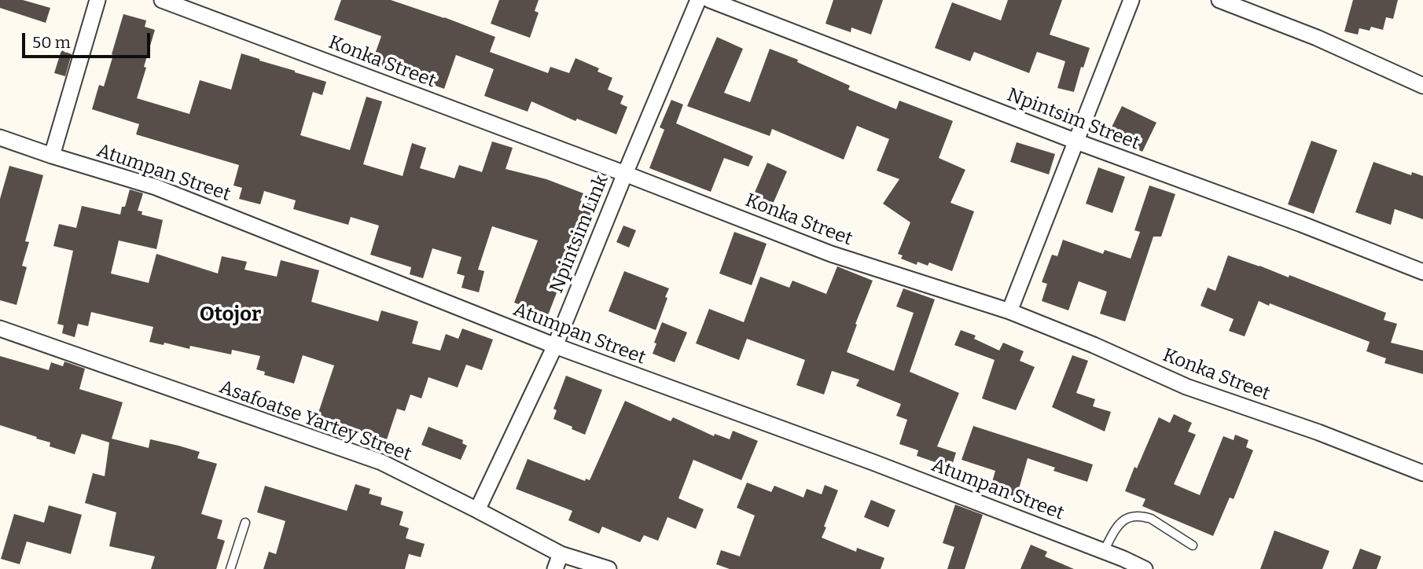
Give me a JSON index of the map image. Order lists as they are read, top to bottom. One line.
{"streets":{"street":["Konka Street","Npintsim Street","Atumpan Street","Npintsim Link","Asafoatse Yartey Street"]},"crossings":[["Konka Street","Npintsim Link"],["Atumpan Street","Npintsim Link"],["Npintsim Link","Asafoatse Yartey Street"]],"districts":["Otojor"],"scale_bar":"50 m"}
